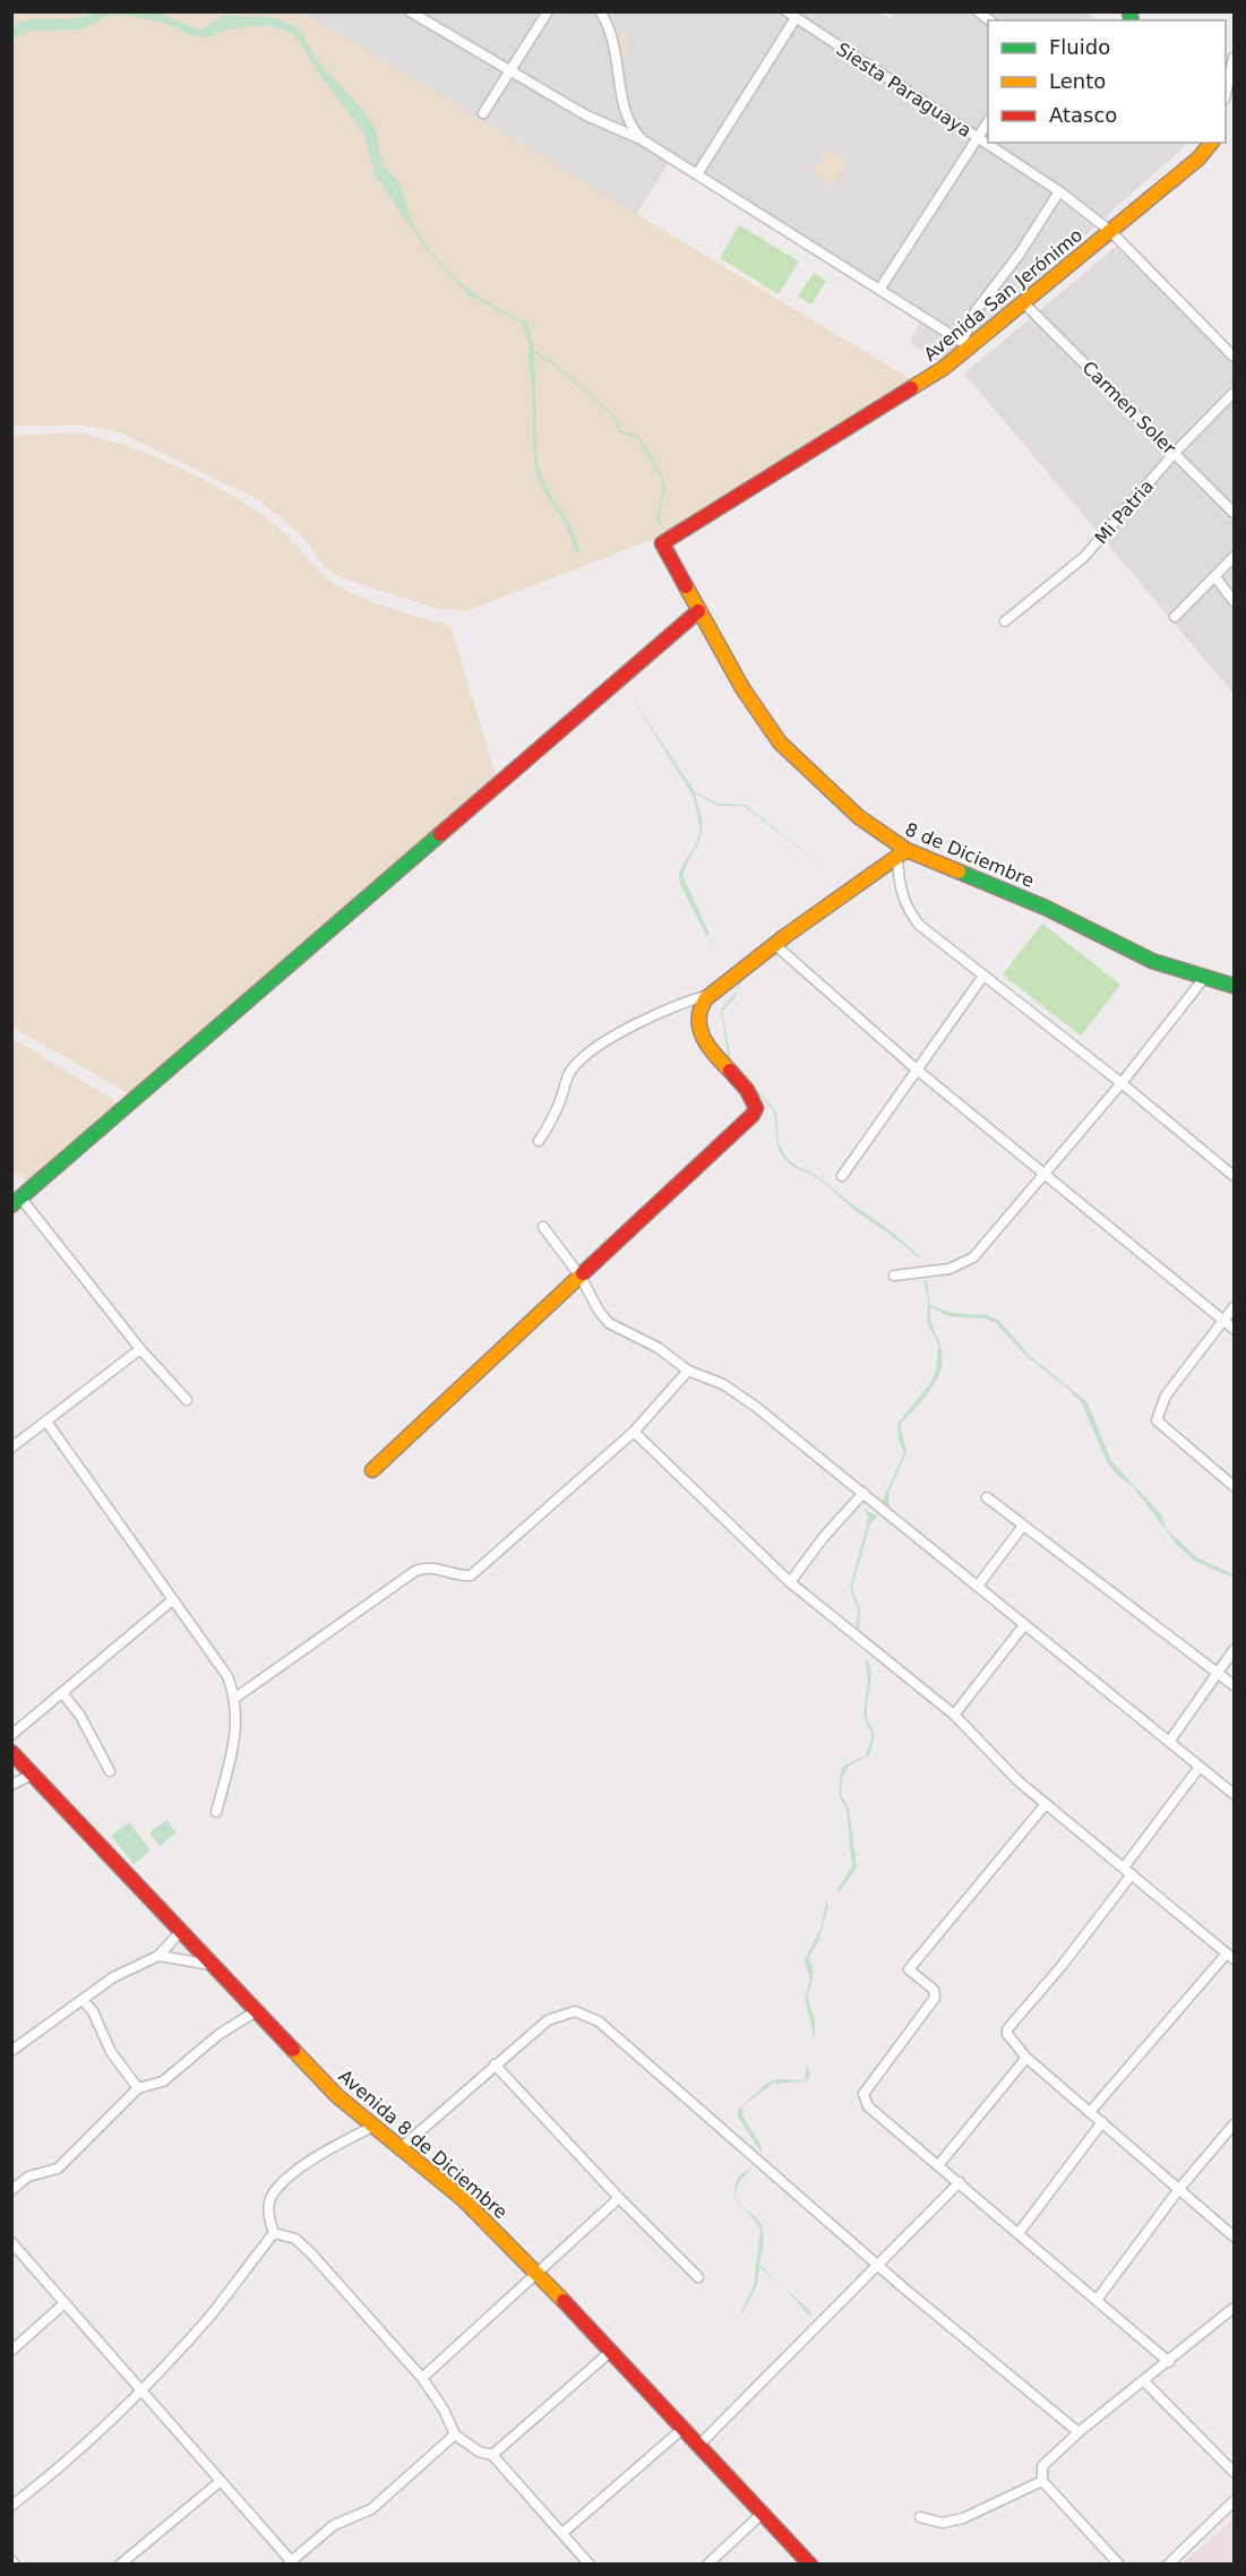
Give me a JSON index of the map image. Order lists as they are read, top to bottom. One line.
{"streets":{"street":["Siesta Paraguaya","Avenida San Jerónimo","Carmen Soler","Mi Patria","8 de Diciembre","Avenida 8 de Diciembre"]},"crossings":[["Siesta Paraguaya","Avenida San Jerónimo"],["Avenida San Jerónimo","Carmen Soler"],["Avenida San Jerónimo","8 de Diciembre"],["Carmen Soler","Mi Patria"]],"legend":["Fluido","Lento","Atasco"]}
